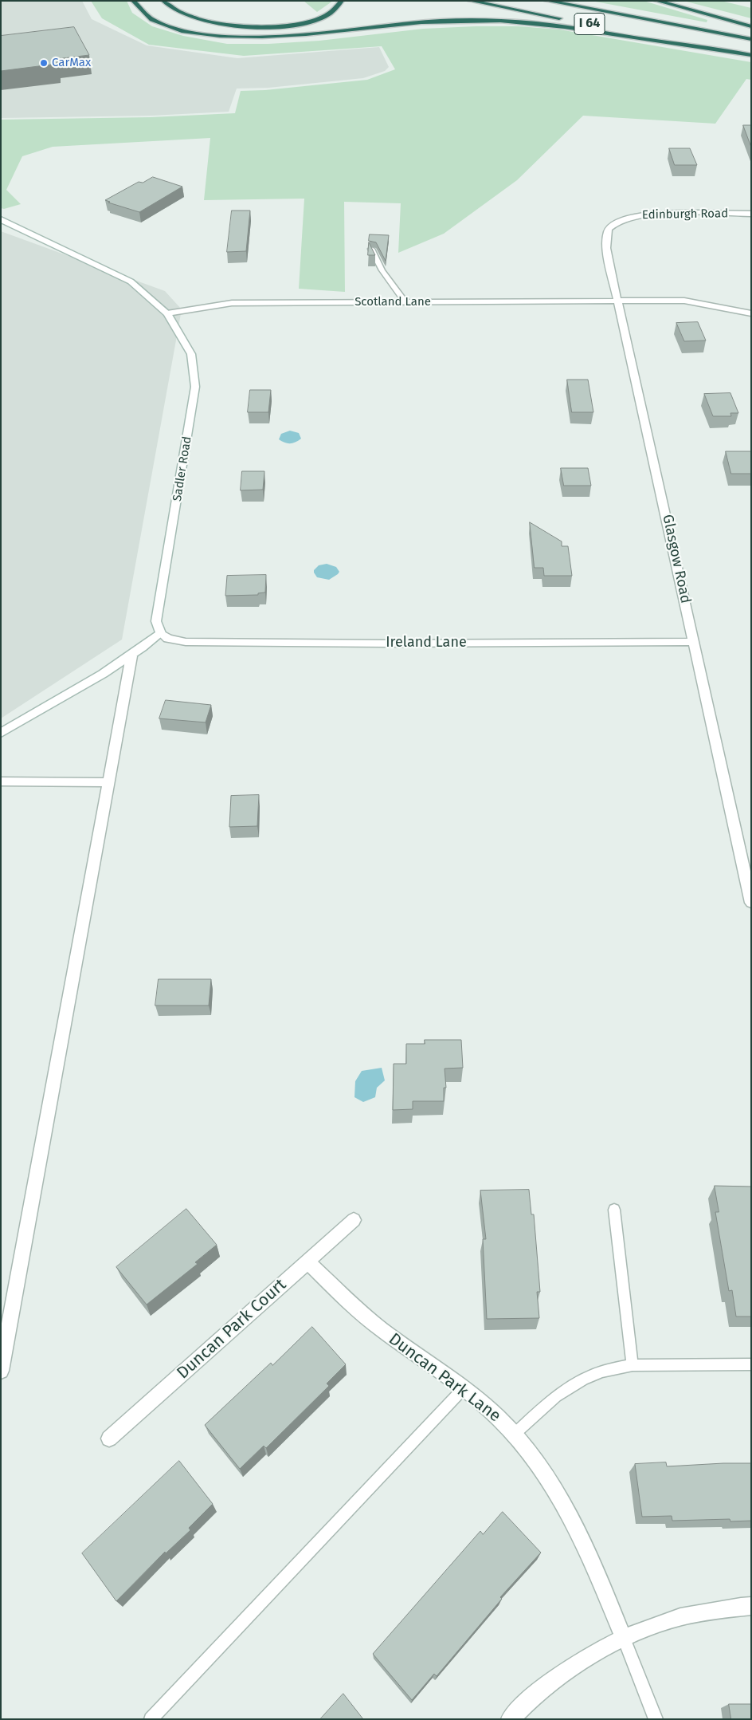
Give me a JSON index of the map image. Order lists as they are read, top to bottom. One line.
{"streets":{"highway":["I 64"],"street":["Edinburgh Road","Scotland Lane","Sadler Road","Glasgow Road","Ireland Lane","Duncan Park Court","Duncan Park Lane"]},"crossings":[["Edinburgh Road","Glasgow Road"],["Scotland Lane","Sadler Road"],["Scotland Lane","Glasgow Road"],["Sadler Road","Ireland Lane"],["Glasgow Road","Ireland Lane"],["Duncan Park Court","Duncan Park Lane"]],"places":["CarMax"]}
